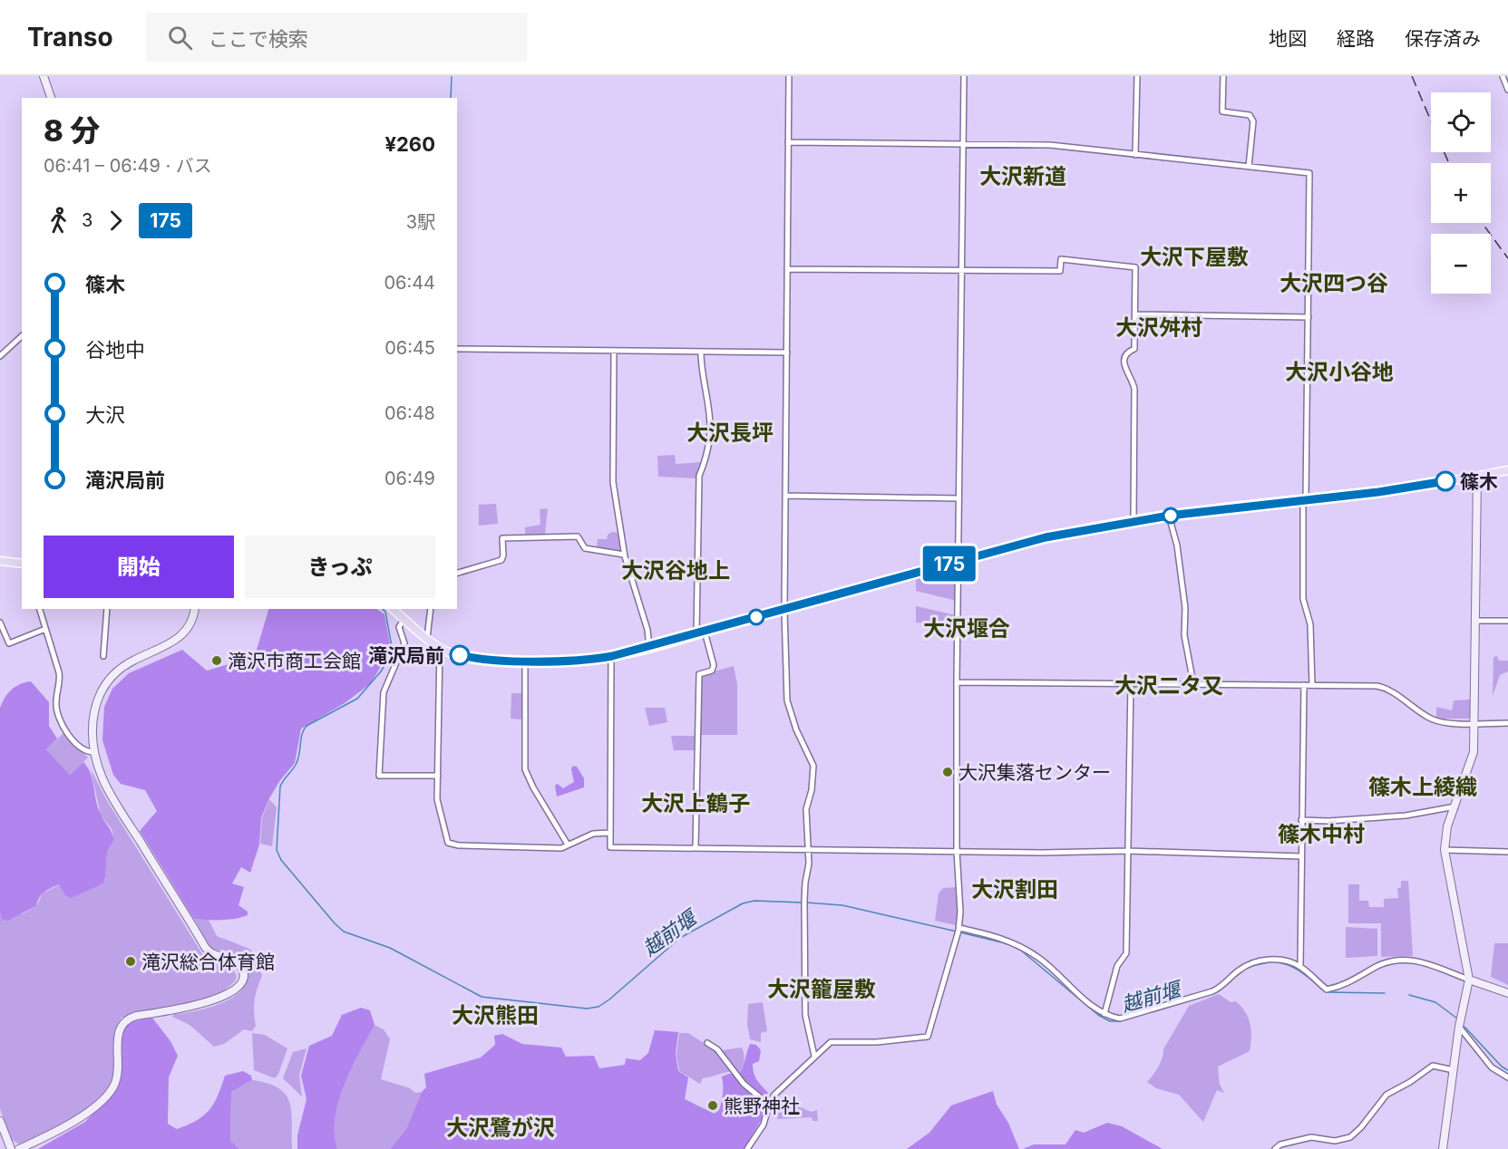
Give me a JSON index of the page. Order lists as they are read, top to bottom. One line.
{"districts":["大沢新道","大沢下屋敷","大沢四つ谷","大沢舛村","大沢小谷地","大沢長坪","大沢谷地上","大沢堰合","大沢二タ又","篠木上綾織","大沢上鶴子","篠木中村","大沢割田","大沢籠屋敷","大沢熊田","大沢鷺が沢"],"water":["越前堰"],"places":["篠木","滝沢局前","滝沢市商工会館","大沢集落センター","滝沢総合体育館","熊野神社"],"lines":["bus line 175"],"page":{"header":"Transo","search":"ここで検索","nav":["地図","経路","保存済み"],"on_map":"175","map_buttons":["+","−"],"heading":["8 分","06:41 – 06:49 · バス","¥260"],"legs":["3","175","3駅"],"list":[{"name":"篠木","value":"06:44"},{"name":"谷地中","value":"06:45"},{"name":"大沢","value":"06:48"},{"name":"滝沢局前","value":"06:49"}],"buttons":["開始","きっぷ"]}}
